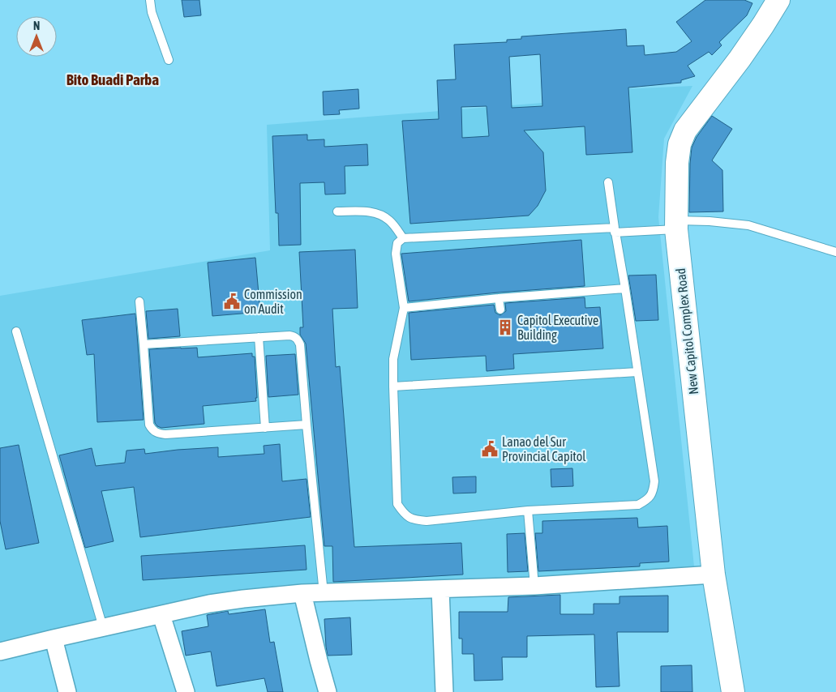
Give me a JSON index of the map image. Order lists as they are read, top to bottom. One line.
{"streets":{"main road":["New Capitol Complex Road"]},"districts":["Bito Buadi Parba"],"places":{"public building":["Commission on Audit","Lanao del Sur Provincial Capitol"],"building":["Capitol Executive Building"]},"north":"top"}
